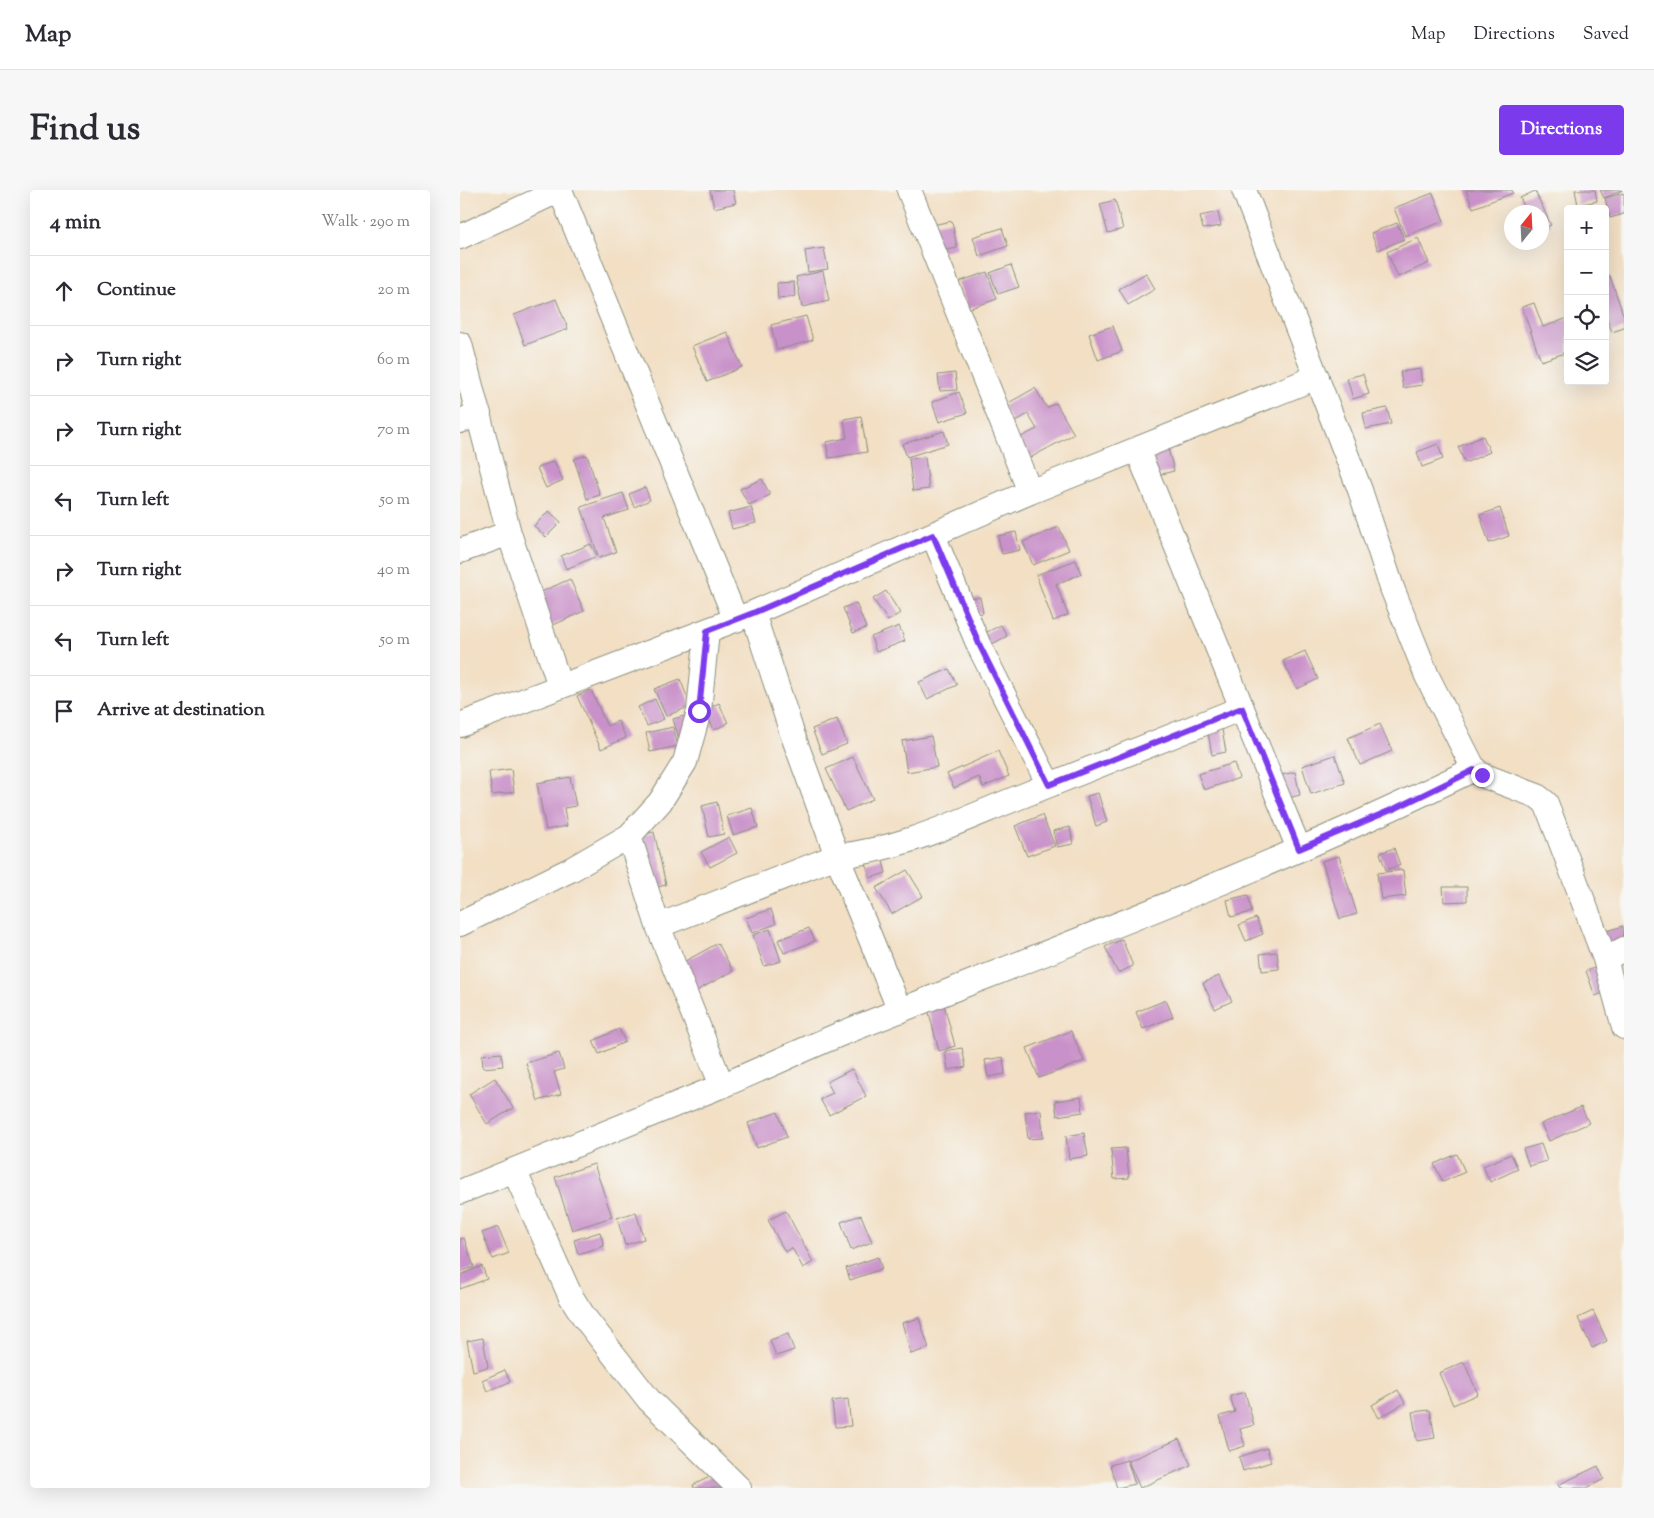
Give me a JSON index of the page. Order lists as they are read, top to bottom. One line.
{"north":"top","page":{"header":"Map","nav":["Map","Directions","Saved"],"title":"Find us","buttons":"Directions","heading":["4 min","Walk · 290 m"],"map_buttons":["+","−"],"list":[["Continue","20 m"],["Turn right","60 m"],["Turn right","70 m"],["Turn left","50 m"],["Turn right","40 m"],["Turn left","50 m"],"Arrive at destination"]}}
